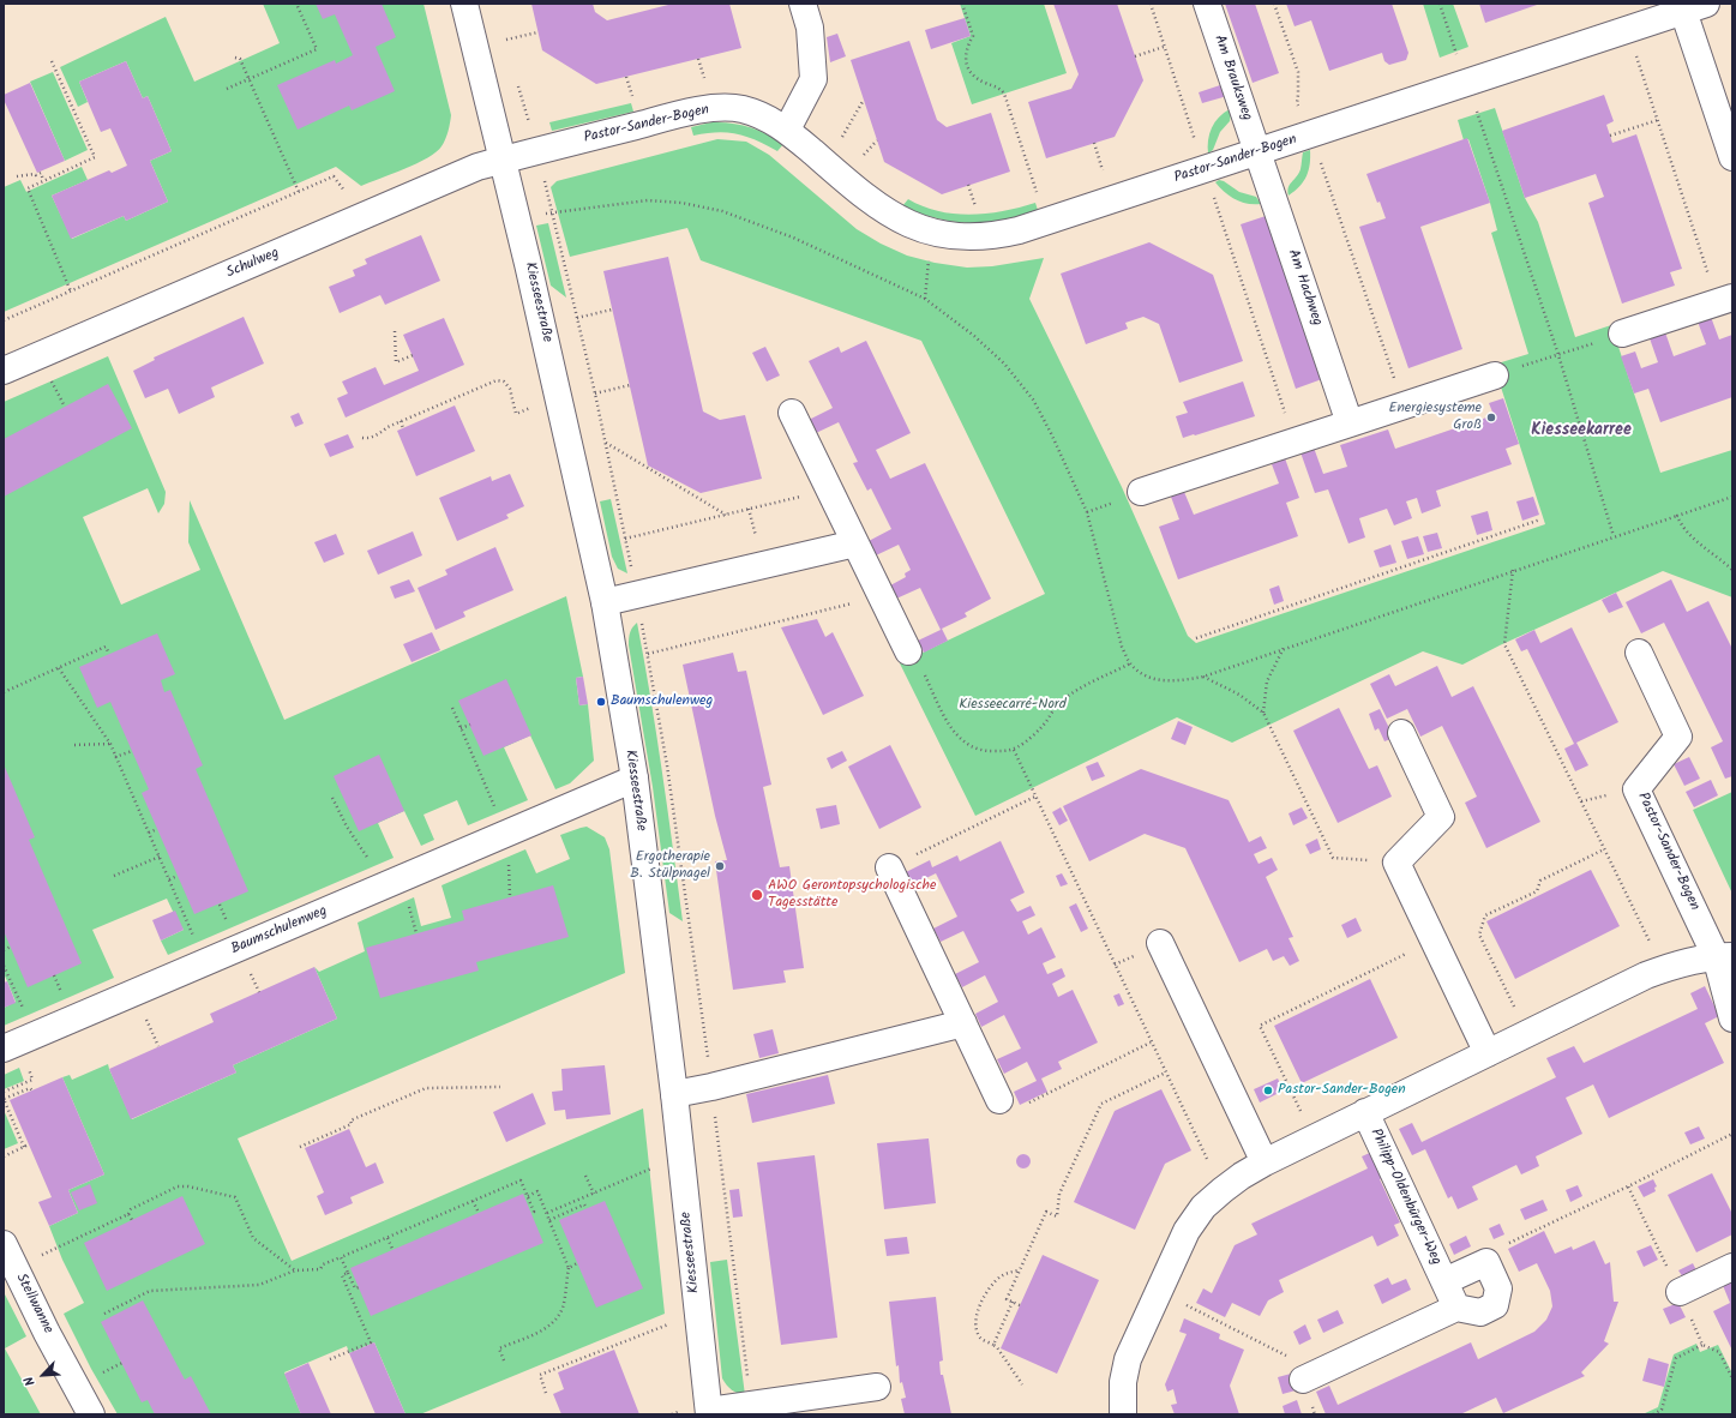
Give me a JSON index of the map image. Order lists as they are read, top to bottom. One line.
{"streets":{"street":["Am Brauksweg","Pastor-Sander-Bogen","Schulweg","Am Hachweg","Kiesseestraße","Baumschulenweg","Philipp-Oldenbürger-Weg","Stellwanne"]},"crossings":[["Am Brauksweg","Pastor-Sander-Bogen"],["Am Brauksweg","Am Hachweg"],["Pastor-Sander-Bogen","Schulweg"],["Pastor-Sander-Bogen","Am Hachweg"],["Pastor-Sander-Bogen","Kiesseestraße"],["Schulweg","Kiesseestraße"],["Kiesseestraße","Baumschulenweg"]],"districts":["Kiesseekarree"],"parks":["Kiesseecarré-Nord"],"places":["Energiesysteme Groß","Baumschulenweg","Ergotherapie B. Stülpnagel","AWO Gerontopsychologische Tagesstätte","Pastor-Sander-Bogen"],"north":"bottom left"}
